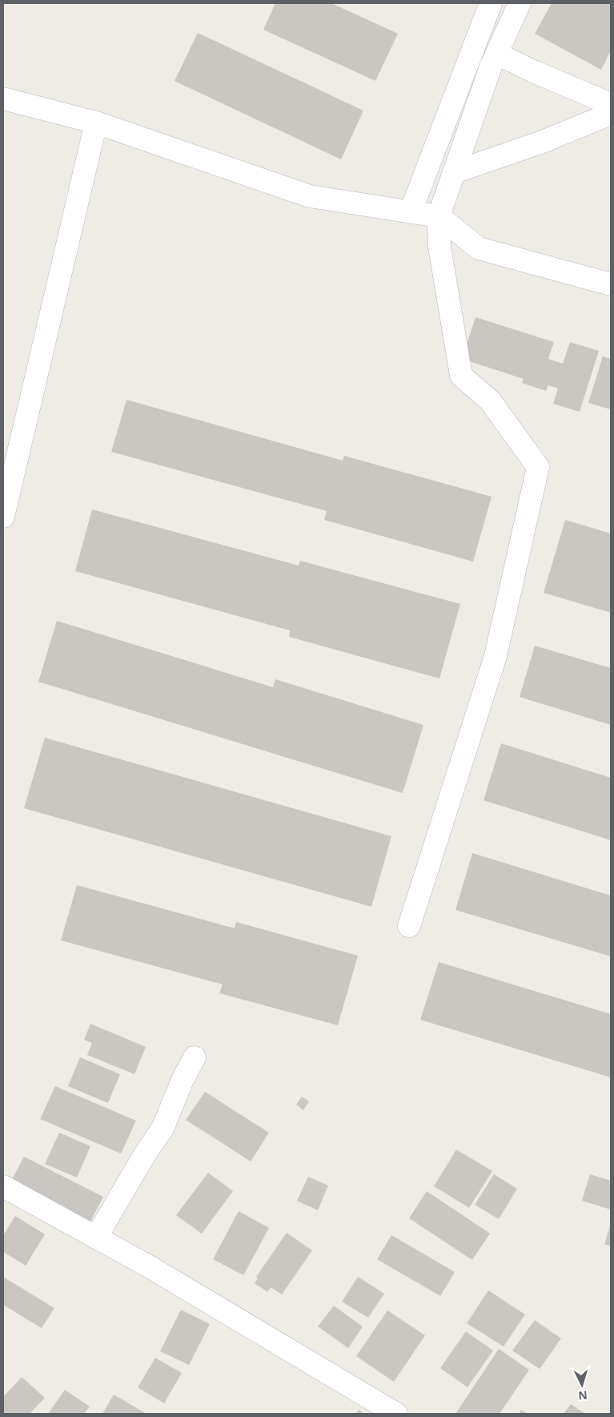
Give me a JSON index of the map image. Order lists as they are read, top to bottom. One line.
{"north":"bottom"}
